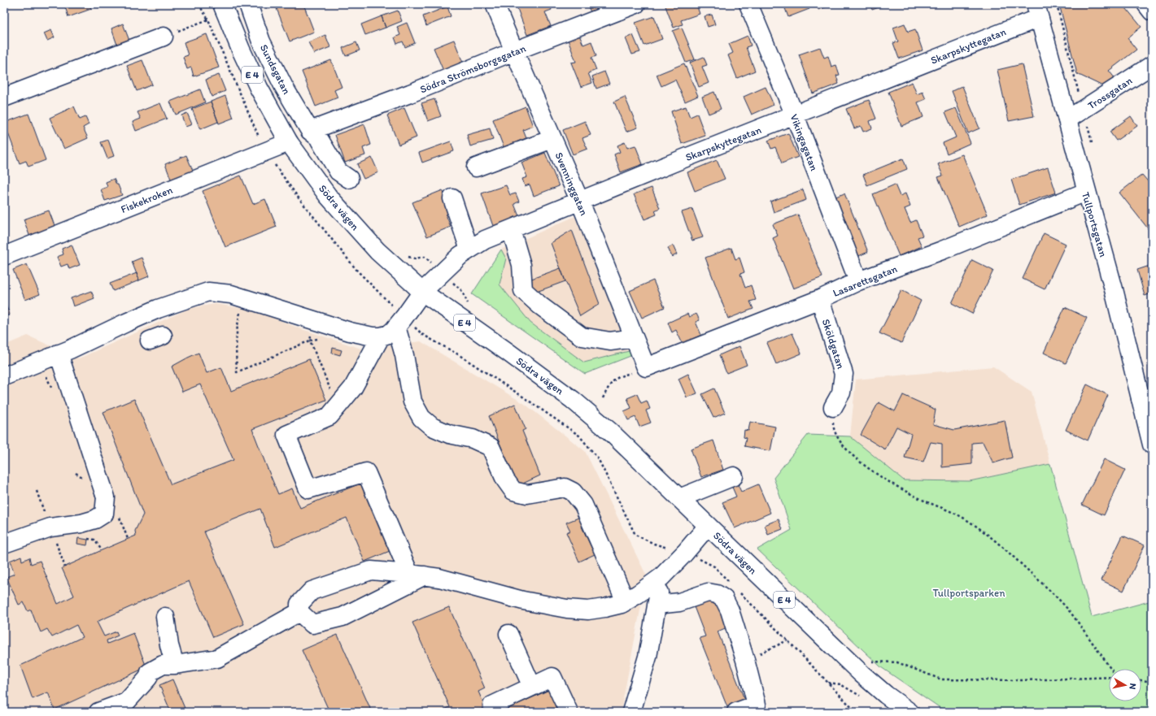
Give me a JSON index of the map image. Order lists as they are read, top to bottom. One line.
{"streets":{"main road":["Skarpskyttegatan","Södra Strömsborgsgatan","Sundsgatan","E 4","Trossgatan","Vikingagatan","Svenninggatan","Fiskekroken","Södra vägen","Tullportsgatan","Lasarettsgatan","Sköldgatan"]},"crossings":[["Skarpskyttegatan","Vikingagatan"],["Skarpskyttegatan","Svenninggatan"],["Skarpskyttegatan","Södra vägen"],["Skarpskyttegatan","Tullportsgatan"],["Södra Strömsborgsgatan","Sundsgatan"],["Södra Strömsborgsgatan","Svenninggatan"],["Trossgatan","Tullportsgatan"],["Vikingagatan","Lasarettsgatan"],["Svenninggatan","Lasarettsgatan"],["Fiskekroken","Södra vägen"],["Tullportsgatan","Lasarettsgatan"],["Lasarettsgatan","Sköldgatan"]],"parks":["Tullportsparken"],"north":"right"}
